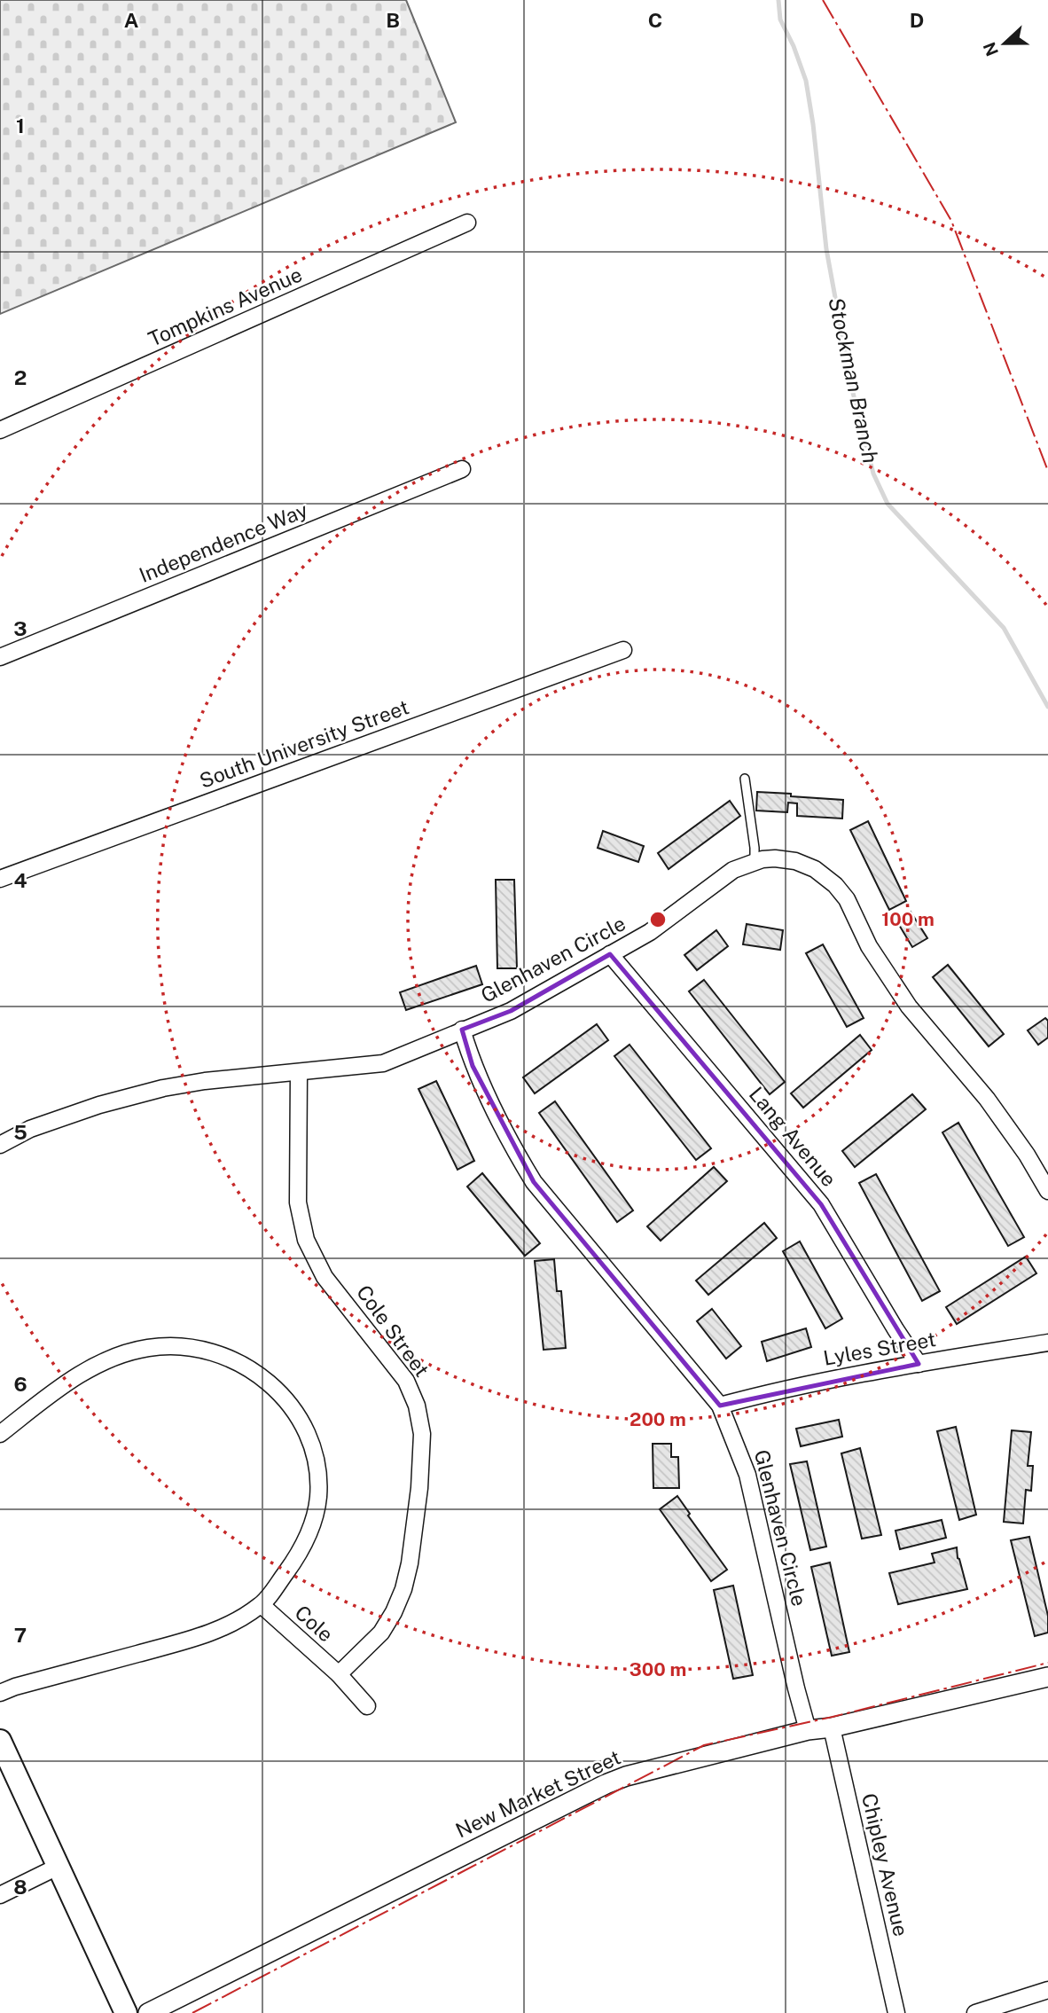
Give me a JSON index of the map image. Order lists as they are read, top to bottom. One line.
{"streets":{"street":["Tompkins Avenue","Independence Way","South University Street","Glenhaven Circle","Lang Avenue","Cole Street","Lyles Street","Cole","New Market Street","Chipley Avenue"]},"crossings":[["Glenhaven Circle","Lang Avenue"],["Glenhaven Circle","Lyles Street"],["Glenhaven Circle","New Market Street"],["Lang Avenue","Lyles Street"],["Cole Street","Cole"],["New Market Street","Chipley Avenue"]],"water":["Stockman Branch"],"north":"left","grid":{"columns":["A","B","C","D"],"rows":["1","2","3","4","5","6","7","8"]},"rings":["100 m","200 m","300 m"]}
